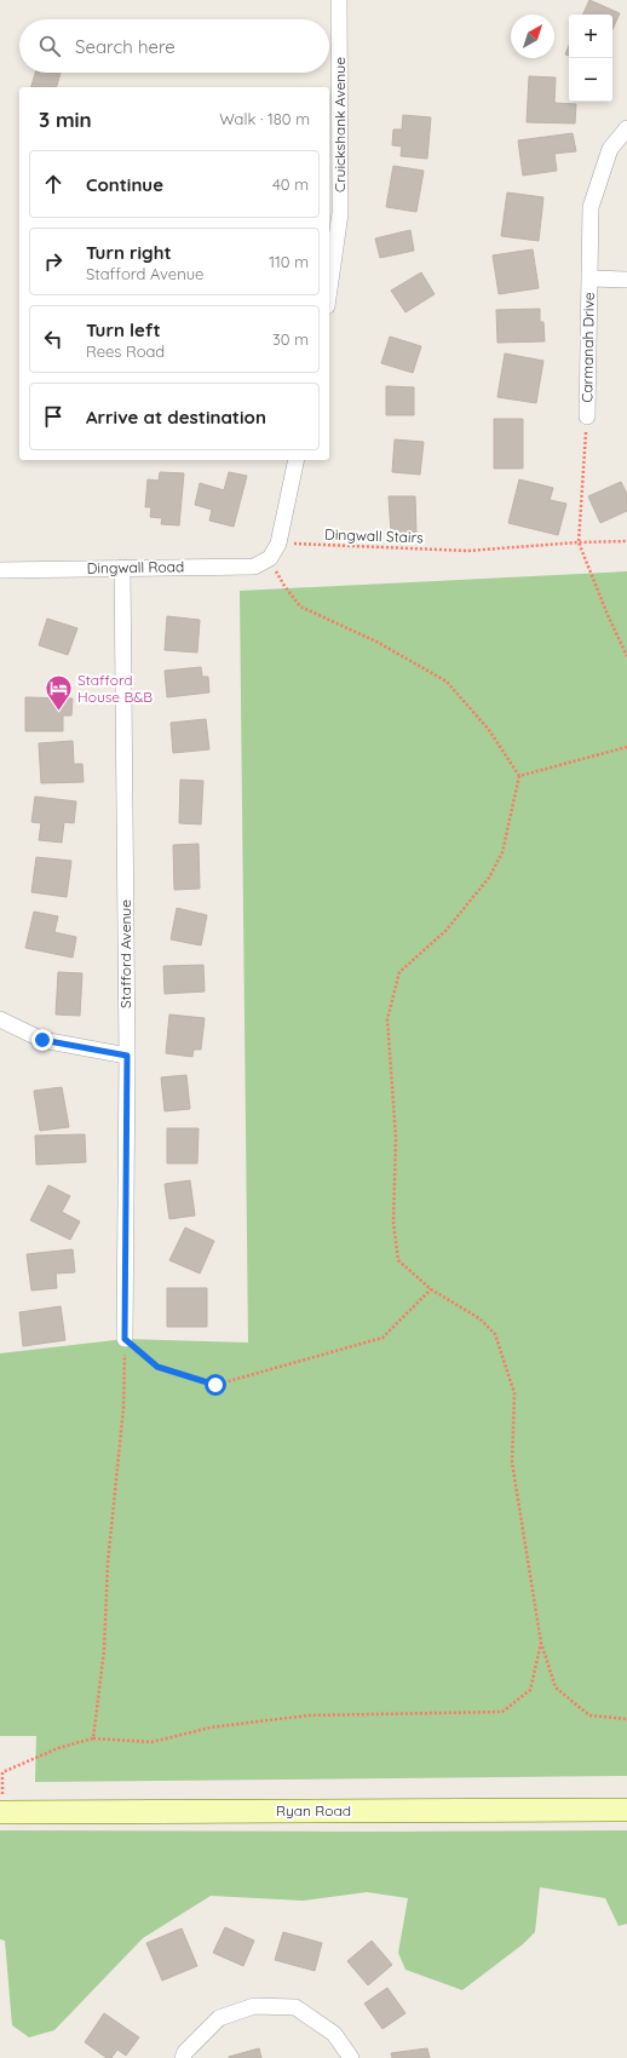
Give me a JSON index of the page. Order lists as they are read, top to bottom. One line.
{"streets":{"main road":["Ryan Road"],"street":["Cruickshank Avenue","Carmanah Drive","Dingwall Road","Stafford Avenue"],"path":["Dingwall Stairs"]},"crossings":[["Dingwall Road","Stafford Avenue"]],"places":{"hotel":["Stafford House B&B"]},"north":"top right","page":{"map_buttons":["+","−"],"search":"Search here","heading":["3 min","Walk · 180 m"],"list":[["Continue","40 m"],["Turn right","Stafford Avenue","110 m"],["Turn left","Rees Road","30 m"],"Arrive at destination"]}}
